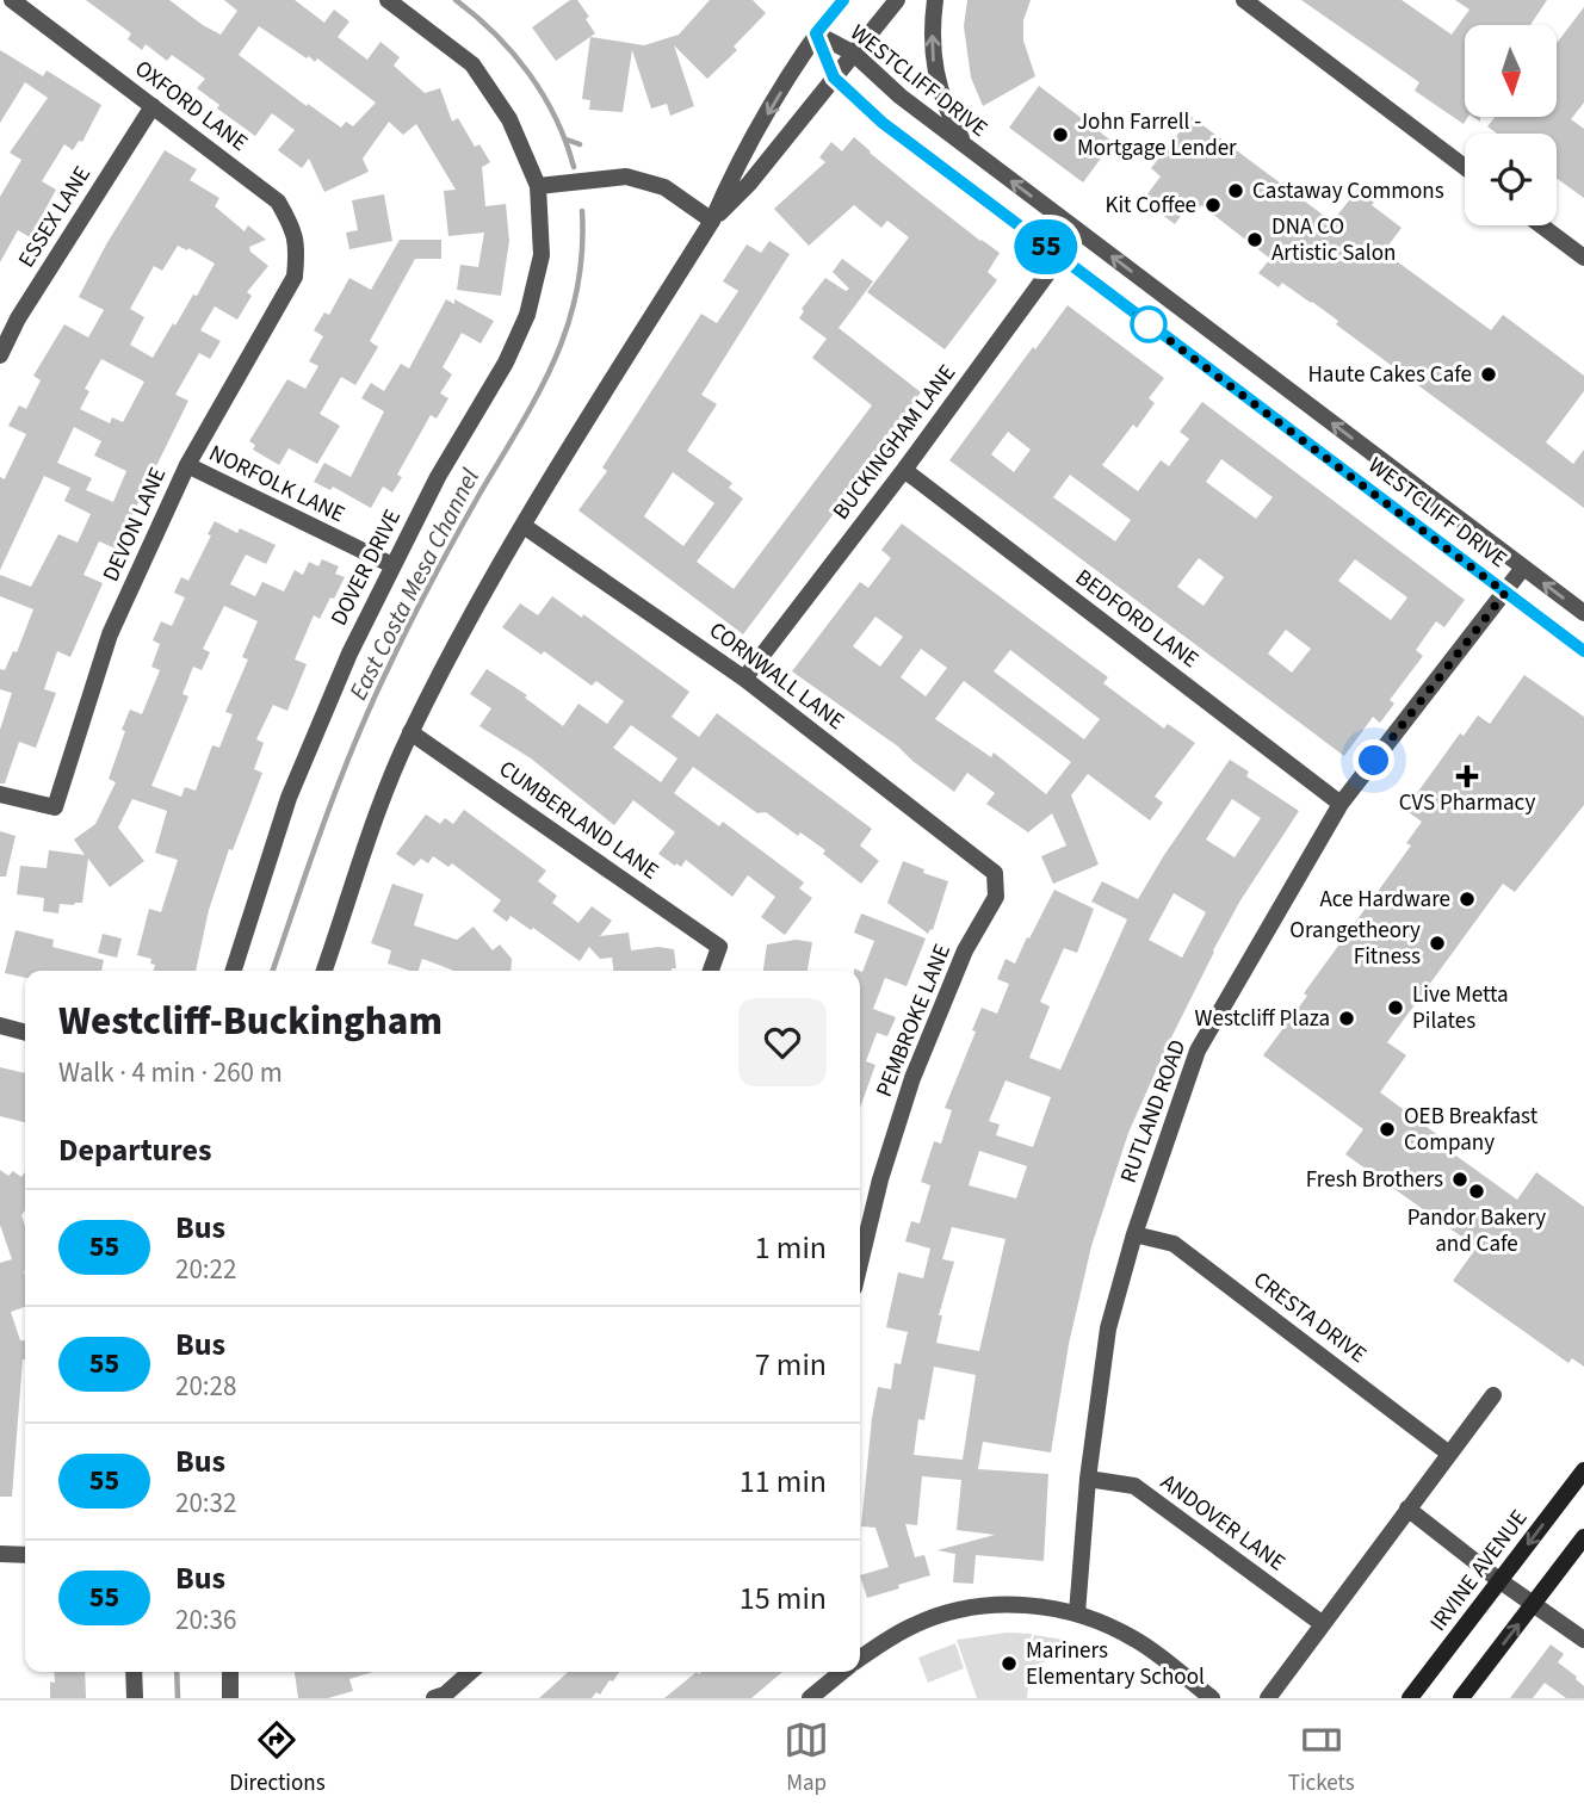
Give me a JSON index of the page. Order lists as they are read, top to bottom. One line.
{"streets":{"main road":["IRVINE AVENUE"],"street":["WESTCLIFF DRIVE","OXFORD LANE","ESSEX LANE","BUCKINGHAM LANE","NORFOLK LANE","DEVON LANE","DOVER DRIVE","BEDFORD LANE","CORNWALL LANE","CUMBERLAND LANE","PEMBROKE LANE","RUTLAND ROAD","CRESTA DRIVE","ANDOVER LANE"]},"crossings":[["WESTCLIFF DRIVE","BUCKINGHAM LANE"],["WESTCLIFF DRIVE","RUTLAND ROAD"],["OXFORD LANE","ESSEX LANE"],["OXFORD LANE","DEVON LANE"],["BUCKINGHAM LANE","BEDFORD LANE"],["BUCKINGHAM LANE","CORNWALL LANE"],["NORFOLK LANE","DEVON LANE"],["NORFOLK LANE","DOVER DRIVE"],["BEDFORD LANE","RUTLAND ROAD"],["CORNWALL LANE","PEMBROKE LANE"],["RUTLAND ROAD","CRESTA DRIVE"],["RUTLAND ROAD","ANDOVER LANE"]],"water":["East Costa Mesa Channel"],"places":{"other":["John Farrell - Mortgage Lender","Castaway Commons","Kit Coffee","DNA CO Artistic Salon","Haute Cakes Cafe","Ace Hardware","Orangetheory Fitness","Live Metta Pilates","Westcliff Plaza","OEB Breakfast Company","Fresh Brothers","Pandor Bakery and Cafe","Mariners Elementary School"],"health":["CVS Pharmacy"]},"lines":["bus line 55"],"north":"bottom","page":{"on_map":"55","heading":[["Westcliff-Buckingham","Walk · 4 min · 260 m"],"Departures"],"list":[{"mark":"55","name":"Bus","note":"20:22","value":"1 min"},{"mark":"55","name":"Bus","note":"20:28","value":"7 min"},{"mark":"55","name":"Bus","note":"20:32","value":"11 min"},{"mark":"55","name":"Bus","note":"20:36","value":"15 min"}],"tabs":["Directions","Map","Tickets"]}}
